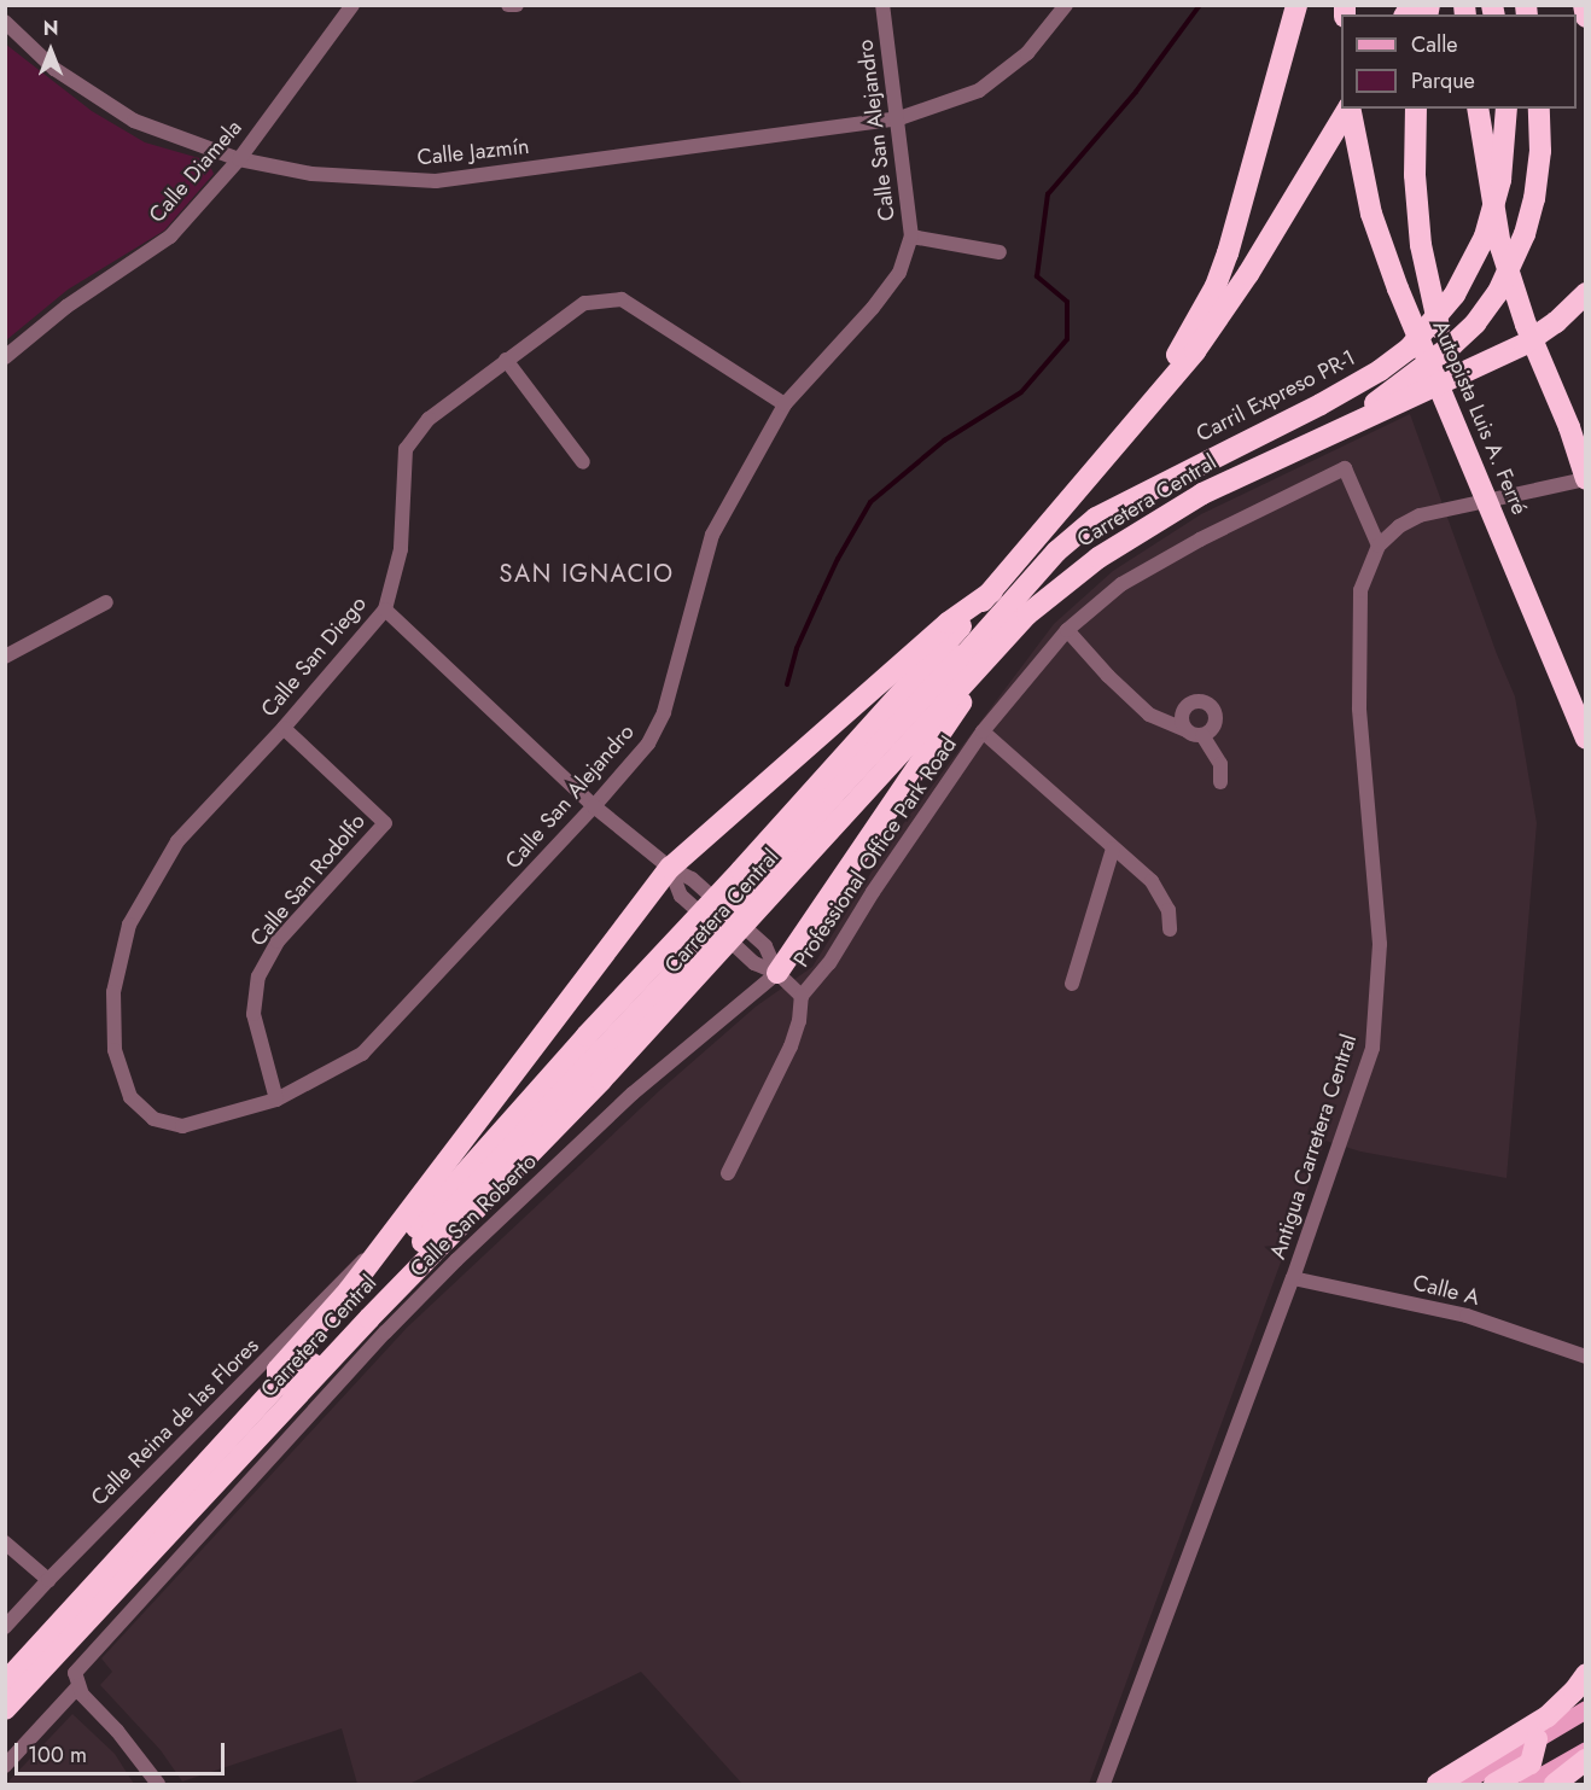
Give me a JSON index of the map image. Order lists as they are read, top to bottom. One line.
{"streets":{"highway":["Carril Expreso PR-1","Autopista Luis A. Ferré","Carretera Central"],"street":["Calle San Alejandro","Calle Jazmín","Calle Diamela","Calle San Diego","Professional Office Park Road","Calle San Rodolfo","Antigua Carretera Central","Calle San Roberto","Calle A","Calle Reina de las Flores"]},"crossings":[["Calle San Alejandro","Calle Jazmín"],["Calle San Alejandro","Calle San Diego"],["Calle San Alejandro","Calle San Rodolfo"],["Calle Jazmín","Calle Diamela"],["Carril Expreso PR-1","Carretera Central"],["Calle San Diego","Calle San Rodolfo"],["Professional Office Park Road","Antigua Carretera Central"],["Antigua Carretera Central","Calle A"]],"districts":["SAN IGNACIO"],"legend":["Calle","Parque"],"scale_bar":"100 m","north":"top"}
